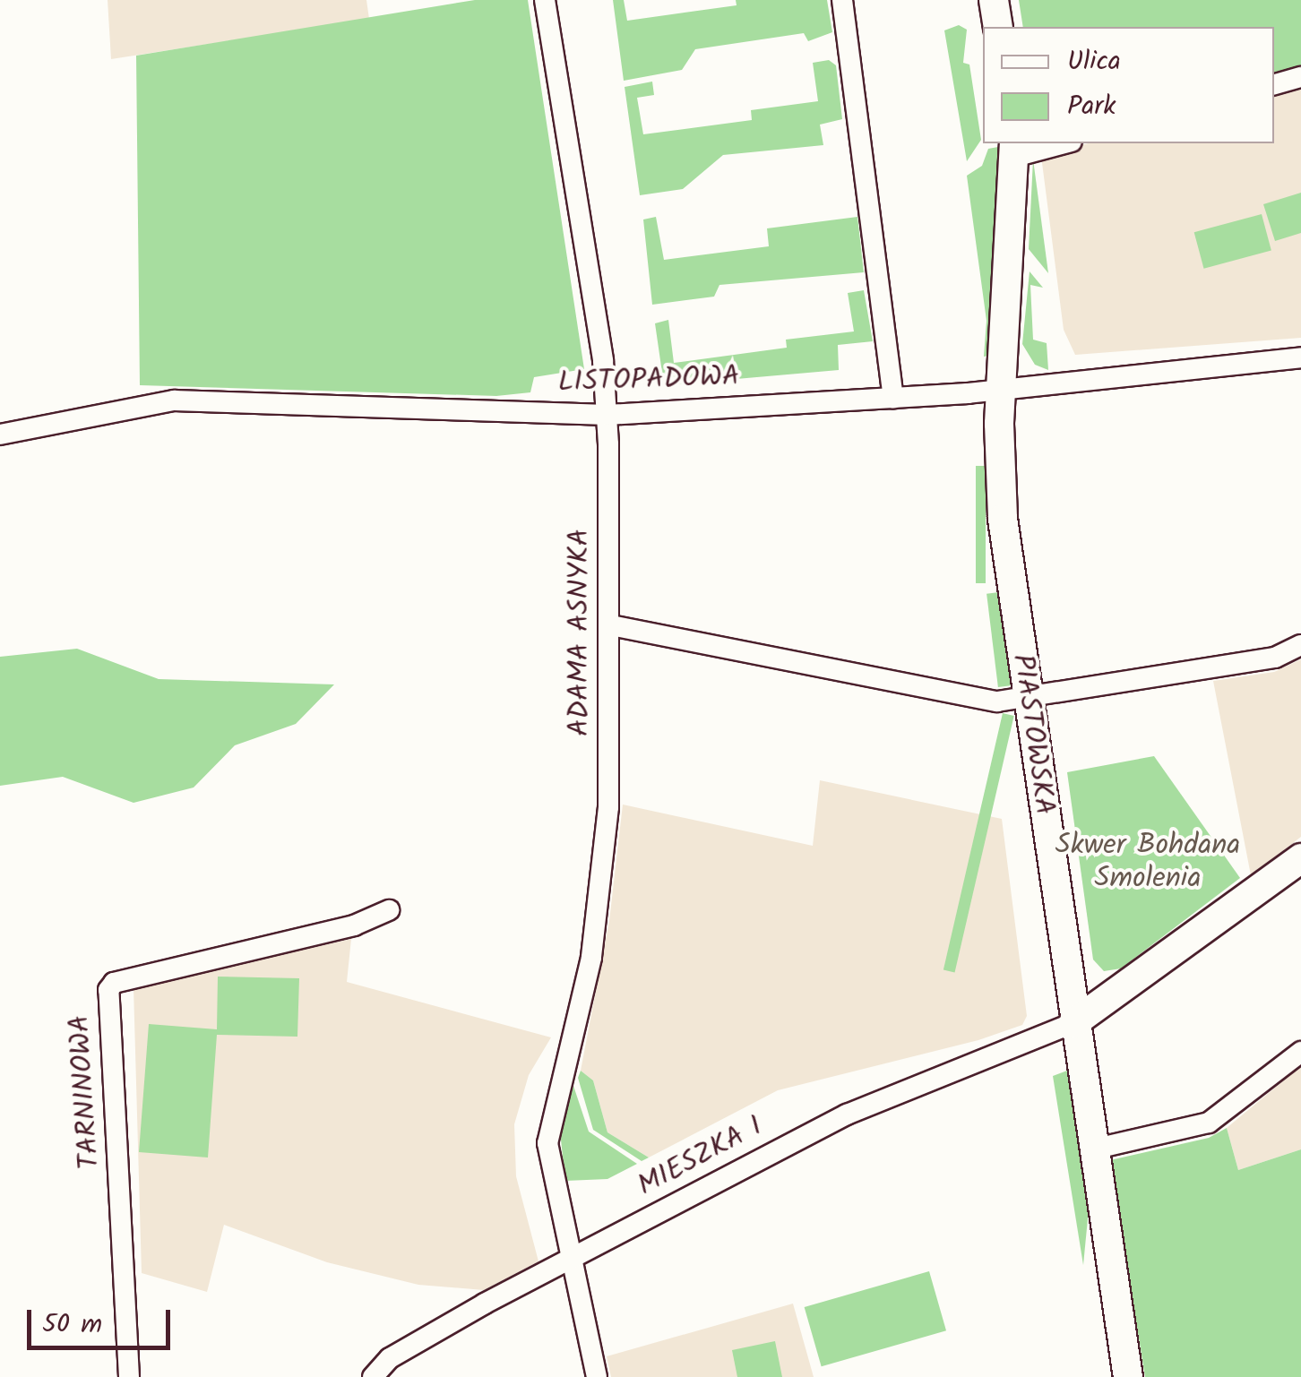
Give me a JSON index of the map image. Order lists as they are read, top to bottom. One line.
{"streets":{"street":["LISTOPADOWA","ADAMA ASNYKA","PIASTOWSKA","TARNINOWA","MIESZKA I"]},"crossings":[["LISTOPADOWA","ADAMA ASNYKA"],["LISTOPADOWA","PIASTOWSKA"],["ADAMA ASNYKA","MIESZKA I"],["PIASTOWSKA","MIESZKA I"]],"parks":["Skwer Bohdana Smolenia"],"legend":["Ulica","Park"],"scale_bar":"50 m"}
